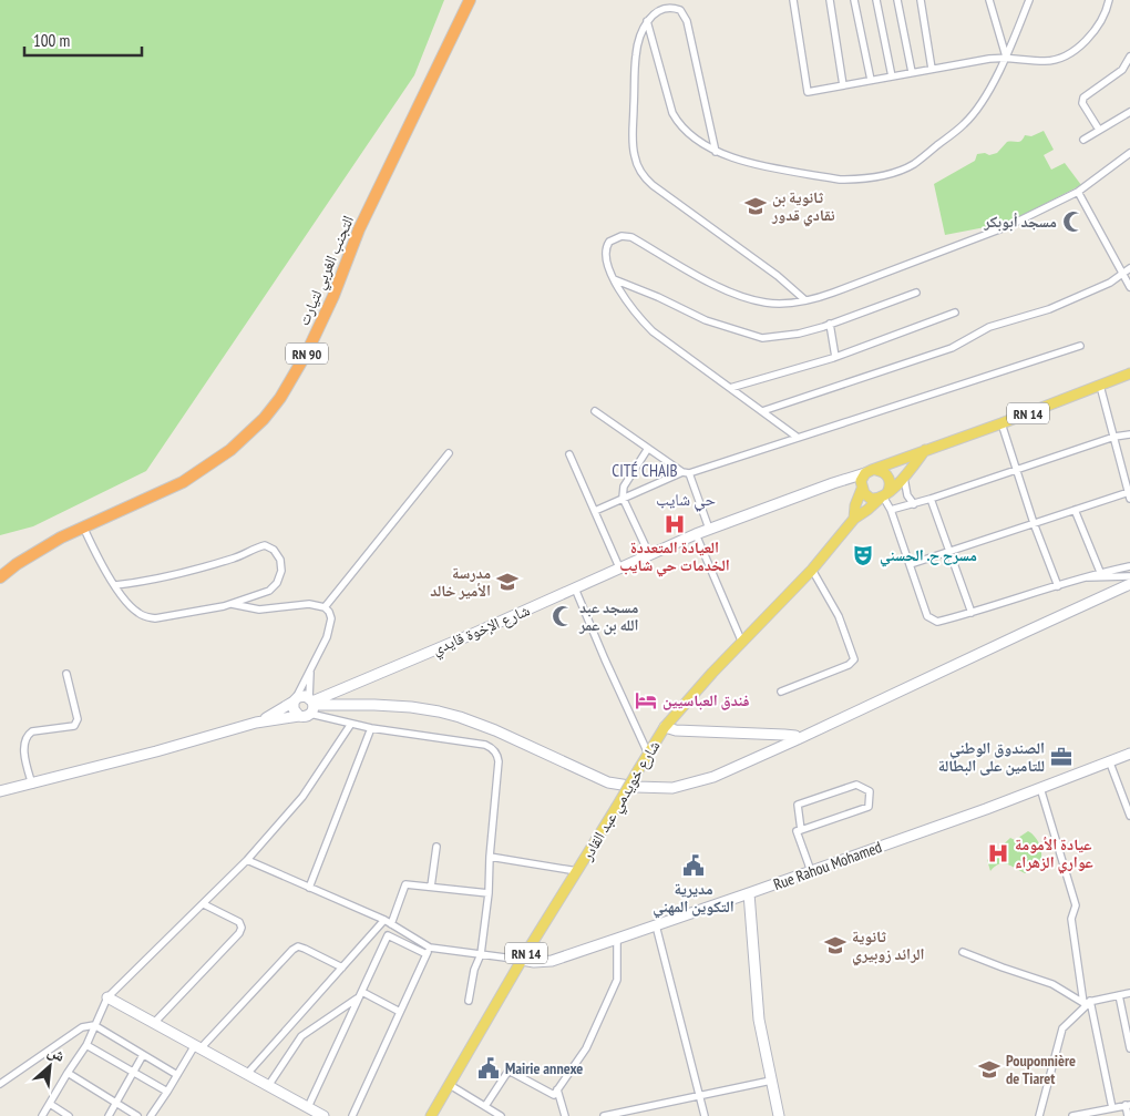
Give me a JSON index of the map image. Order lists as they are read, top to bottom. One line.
{"streets":{"highway":["التجنب الغربي لتيارت","RN 90"],"main road":["RN 14","شارع خويدمي عبد القادر"],"street":["شارع الإخوة قايدي","Rue Rahou Mohamed"]},"crossings":[["RN 14","شارع الإخوة قايدي"],["RN 14","شارع خويدمي عبد القادر"],["شارع الإخوة قايدي","شارع خويدمي عبد القادر"],["شارع خويدمي عبد القادر","Rue Rahou Mohamed"]],"districts":["CITÉ CHAIB","حي شايب"],"places":{"school or university":["ثانوية بن نقادي قدور","مدرسة الأمير خالد","ثانوية الرائد زوبيري","Pouponnière de Tiaret"],"mosque":["مسجد أبوبكر","مسجد عبد الله بن عمر"],"hospital":["العيادة المتعددة الخدمات حي شايب","عيادة الأمومة عواري الزهراء"],"theatre":["مسرح ح. الحسني"],"hotel":["فندق العباسيين"],"office":["الصندوق الوطني للتامين على البطالة"],"public building":["مديرية التكوين المهني","Mairie annexe"]},"scale_bar":"100 m","north":"top right"}
